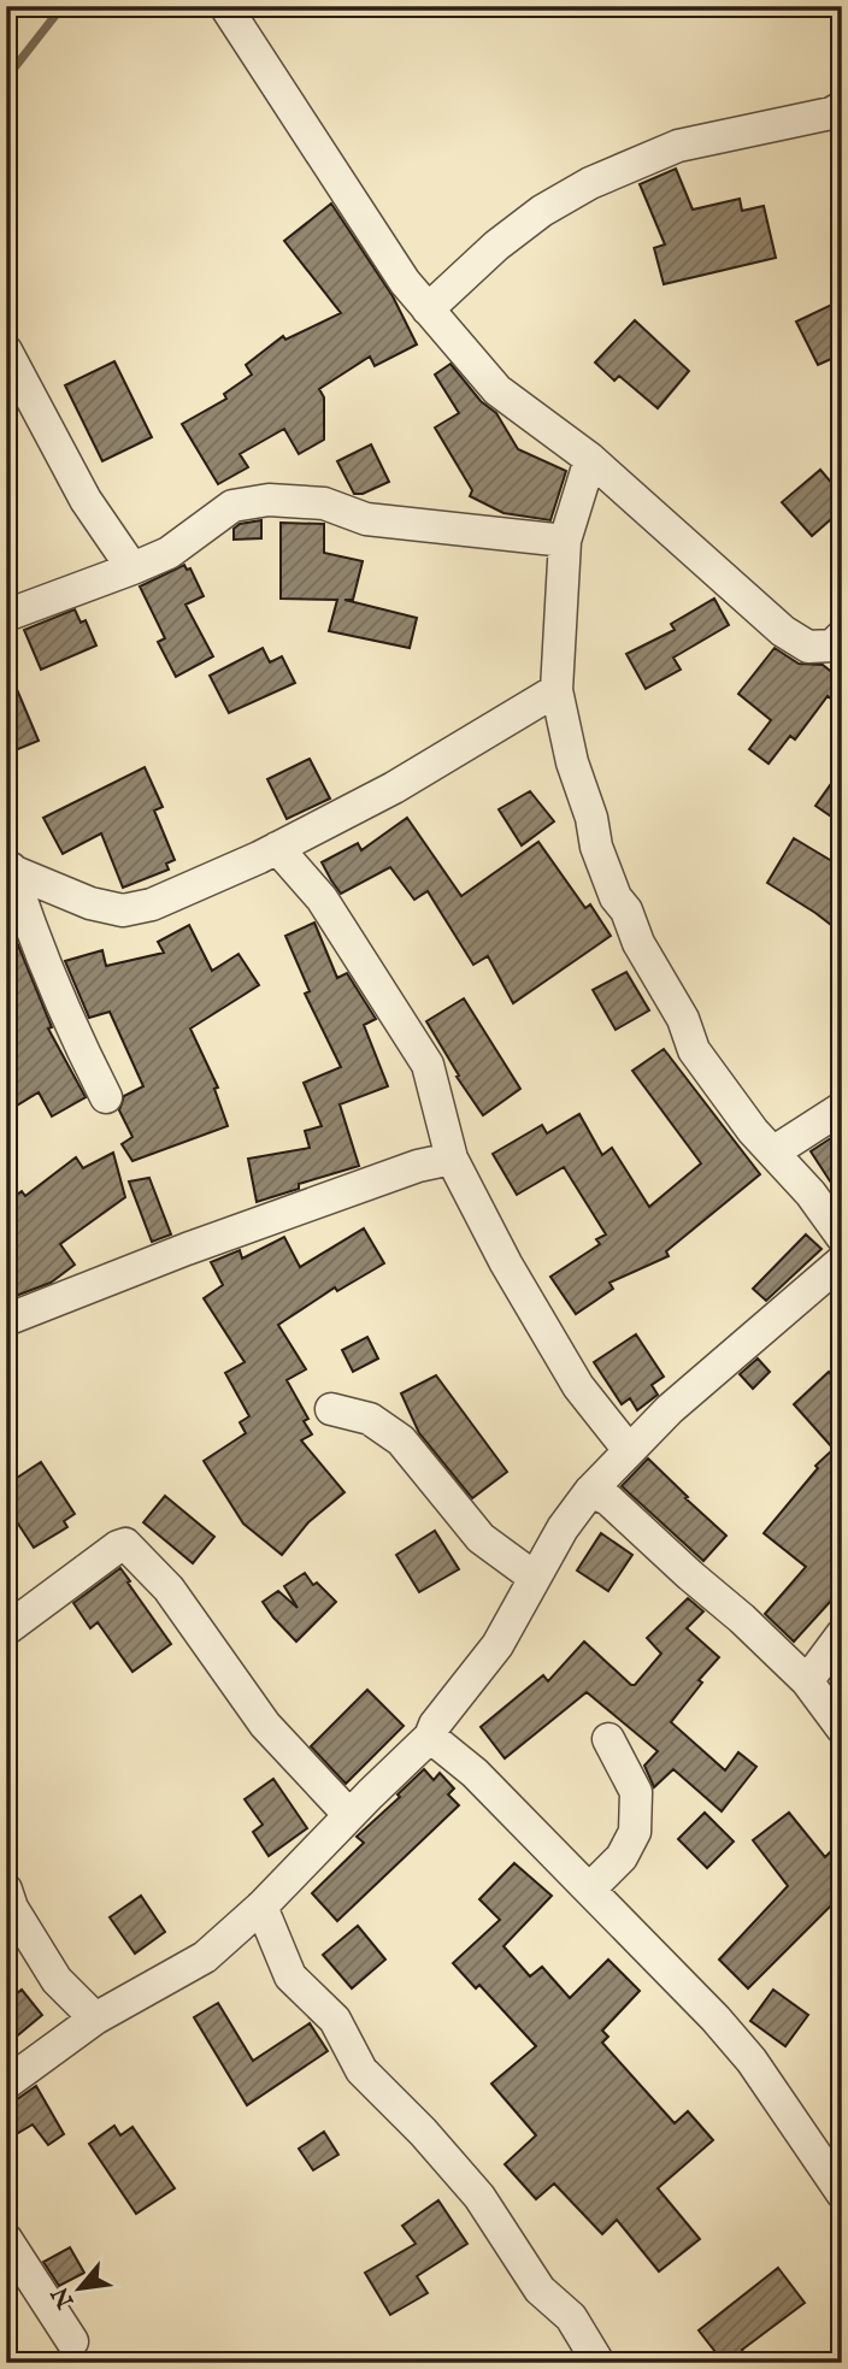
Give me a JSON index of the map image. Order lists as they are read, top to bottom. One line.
{"north":"bottom left"}
